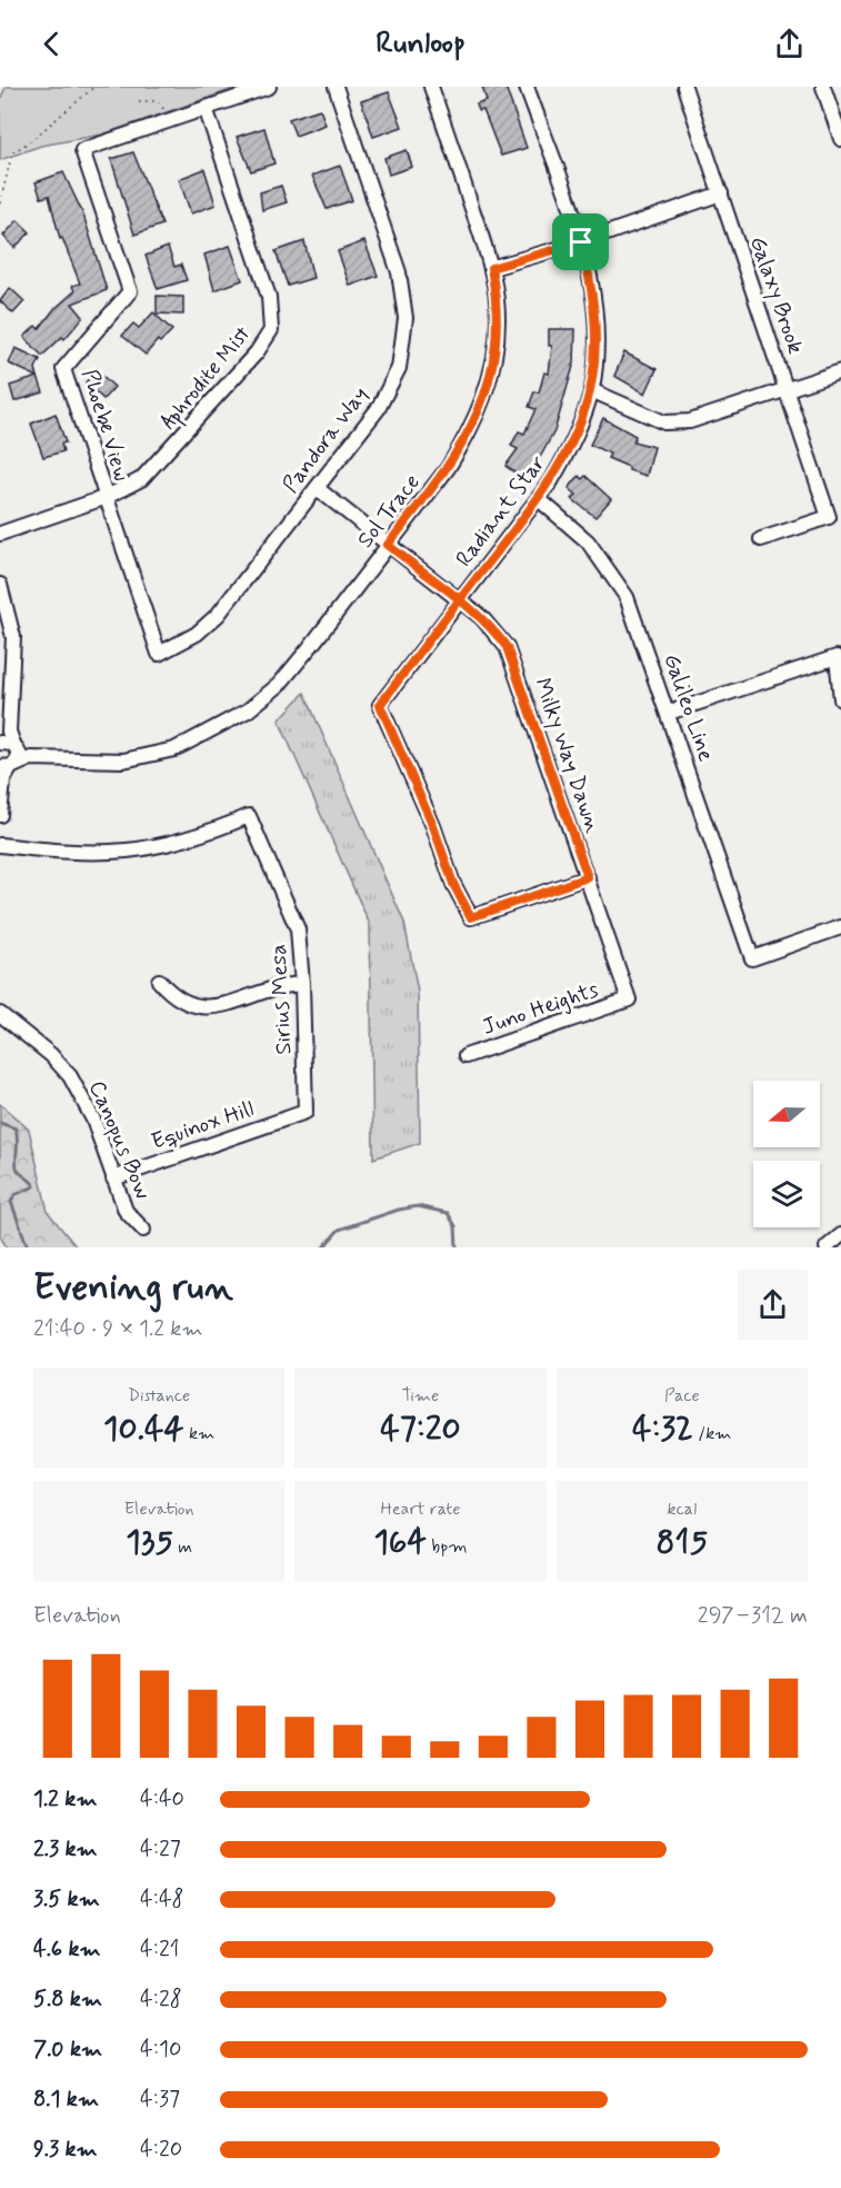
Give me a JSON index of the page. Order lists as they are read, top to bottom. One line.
{"streets":{"street":["Galaxy Brook","Aphrodite Mist","Phoebe View","Pandora Way","Sol Trace","Radiant Star","Galileo Line","Milky Way Dawn","Sirius Mesa","Juno Heights","Equinox Hill","Canopus Bow"]},"crossings":[["Aphrodite Mist","Phoebe View"],["Phoebe View","Pandora Way"],["Pandora Way","Milky Way Dawn"],["Sol Trace","Milky Way Dawn"],["Radiant Star","Galileo Line"],["Radiant Star","Milky Way Dawn"],["Milky Way Dawn","Juno Heights"],["Sirius Mesa","Equinox Hill"],["Equinox Hill","Canopus Bow"]],"north":"left","page":{"header":"Runloop","heading":["Evening run","21:40 · 9 × 1.2 km"],"stats":[["Distance","10.44 km"],["Time","47:20"],["Pace","4:32 /km"],["Elevation","135 m"],["Heart rate","164 bpm"],["kcal","815"]],"chart":["Elevation","297–312 m"],"list":[{"name":"1.2 km","note":"4:40"},{"name":"2.3 km","note":"4:27"},{"name":"3.5 km","note":"4:48"},{"name":"4.6 km","note":"4:21"},{"name":"5.8 km","note":"4:28"},{"name":"7.0 km","note":"4:10"},{"name":"8.1 km","note":"4:37"},{"name":"9.3 km","note":"4:20"}]}}
